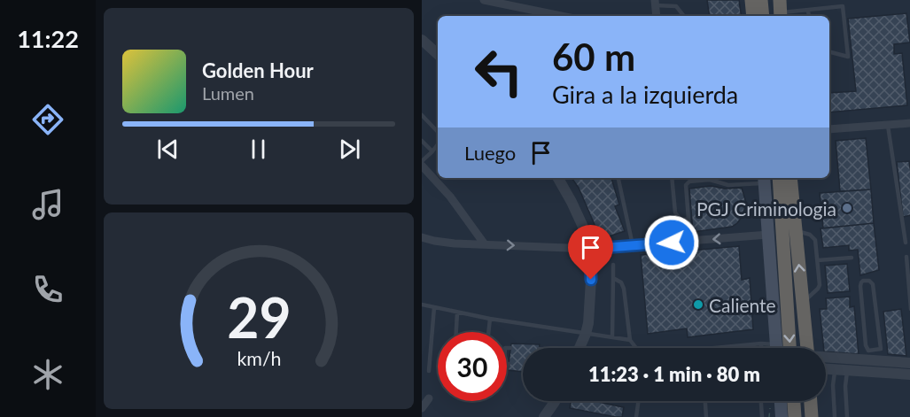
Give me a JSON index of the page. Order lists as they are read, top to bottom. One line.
{"places":["PGJ Criminologia","Caliente"],"page":{"tabs":"11:22","turn":["60 m","Gira a la izquierda"],"song":["Golden Hour","Lumen"],"then":"Luego","limit":"30","trip":"11:23 · 1 min · 80 m","gauge":["29","km/h"]}}
